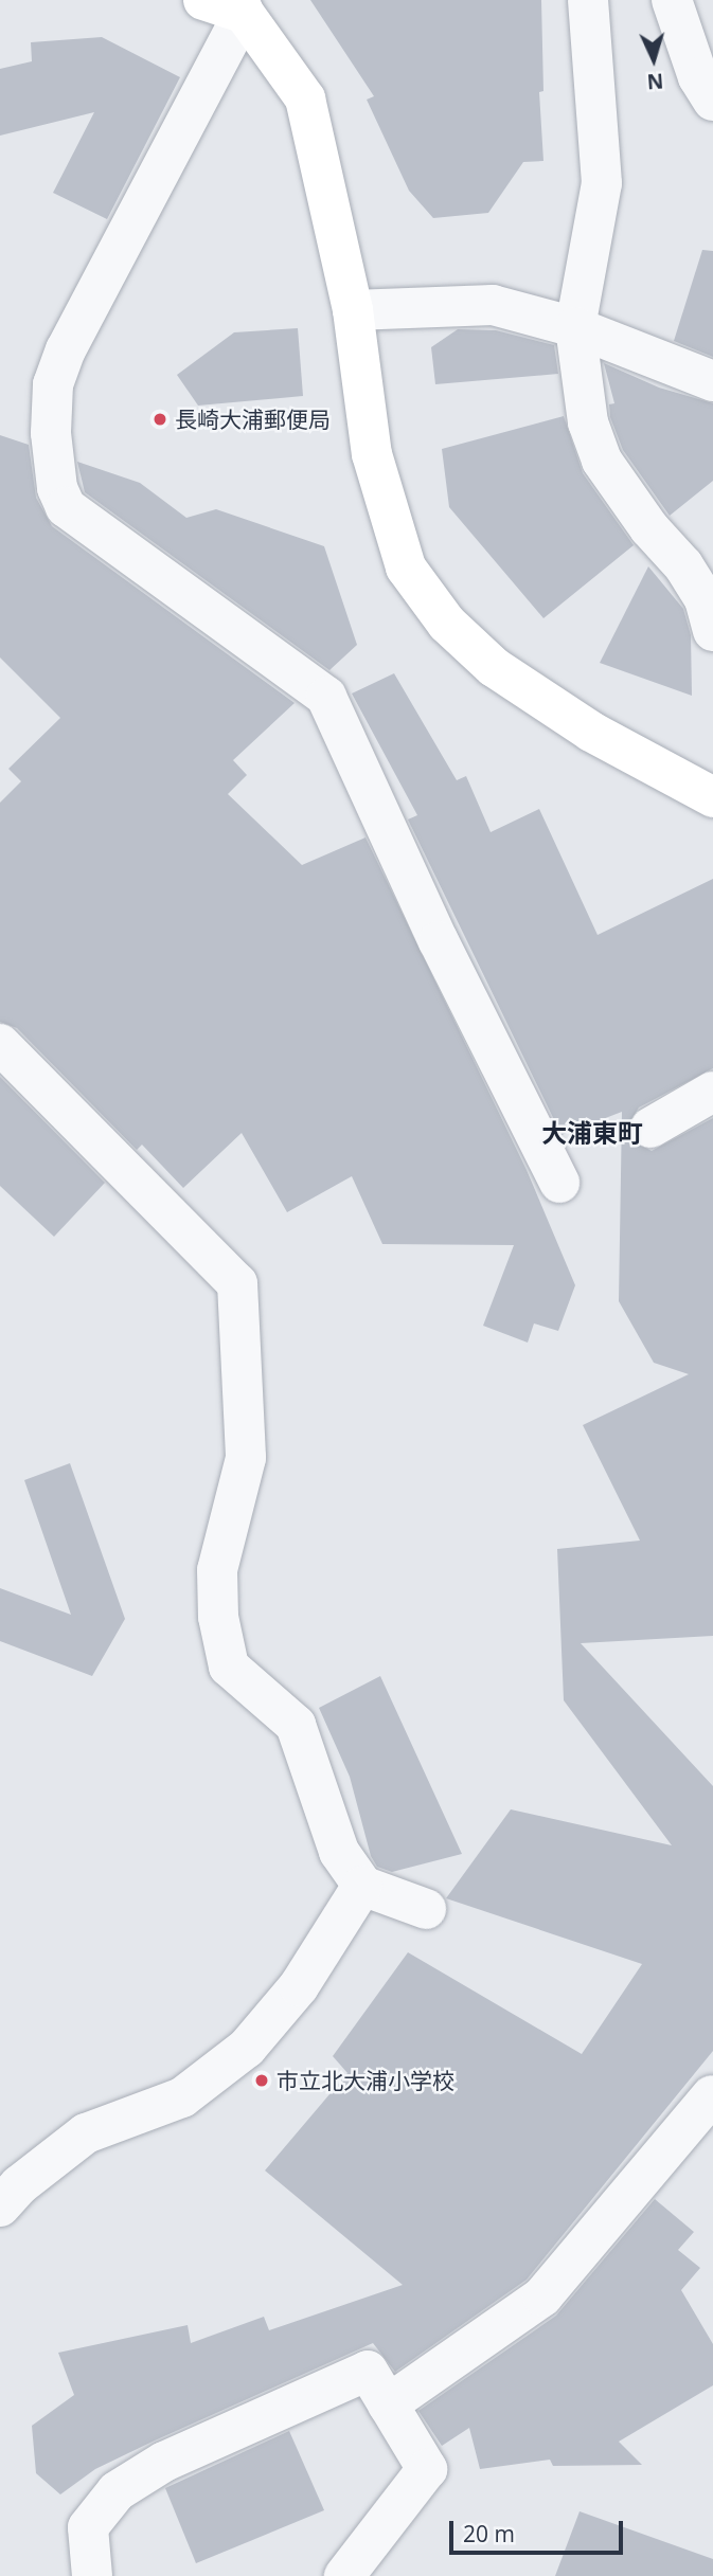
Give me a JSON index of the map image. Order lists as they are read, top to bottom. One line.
{"districts":["大浦東町"],"places":["長崎大浦郵便局","市立北大浦小学校"],"scale_bar":"20 m","north":"bottom"}
